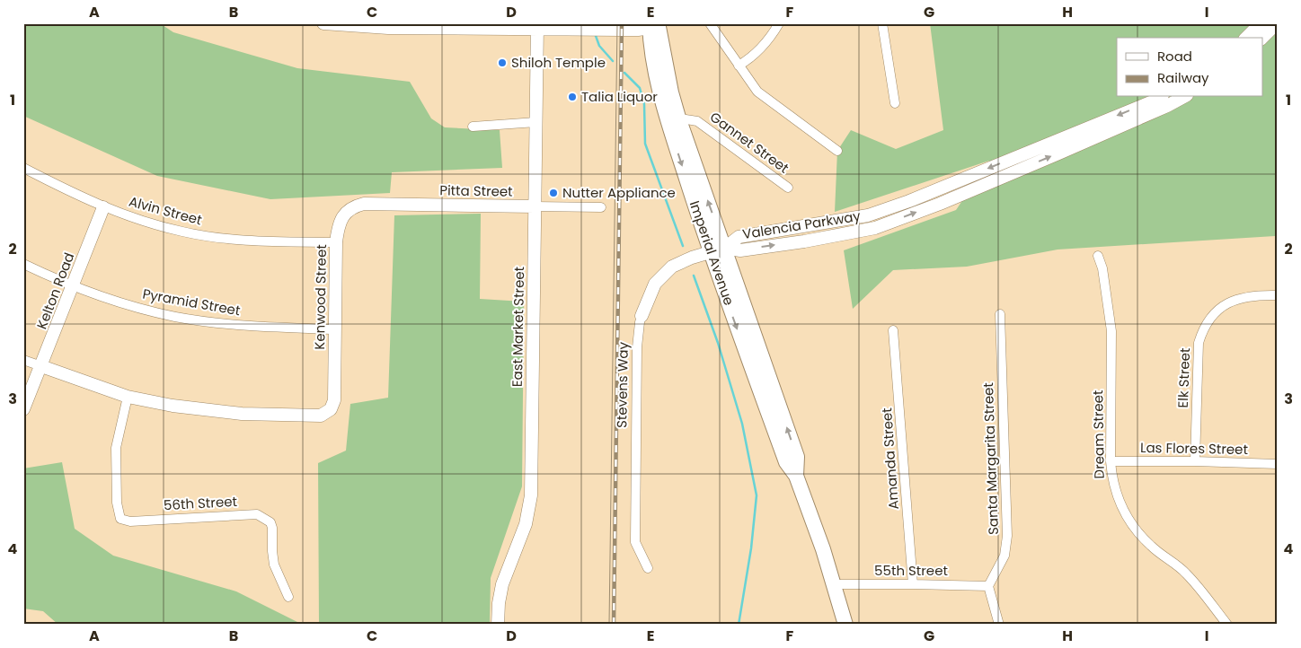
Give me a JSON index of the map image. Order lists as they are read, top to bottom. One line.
{"streets":{"main road":["Pitta Street","Valencia Parkway","Imperial Avenue","Kelton Road","Kenwood Street","East Market Street","Stevens Way"],"street":["Gannet Street","Alvin Street","Pyramid Street","Elk Street","Dream Street","Las Flores Street","Amanda Street","Santa Margarita Street","56th Street","55th Street"]},"crossings":[["Gannet Street","Imperial Avenue"],["Pitta Street","Kenwood Street"],["Pitta Street","East Market Street"],["Alvin Street","Kelton Road"],["Alvin Street","Kenwood Street"],["Valencia Parkway","Imperial Avenue"],["Valencia Parkway","Stevens Way"],["Imperial Avenue","Stevens Way"],["Imperial Avenue","55th Street"],["Kelton Road","Pyramid Street"],["Kenwood Street","Pyramid Street"],["Kenwood Street","56th Street"],["Elk Street","Las Flores Street"],["Dream Street","Las Flores Street"],["Amanda Street","55th Street"],["Santa Margarita Street","55th Street"]],"places":["Shiloh Temple","Talia Liquor","Nutter Appliance"],"legend":["Road","Railway"],"grid":{"columns":["A","B","C","D","E","F","G","H","I"],"rows":["1","2","3","4"]}}
